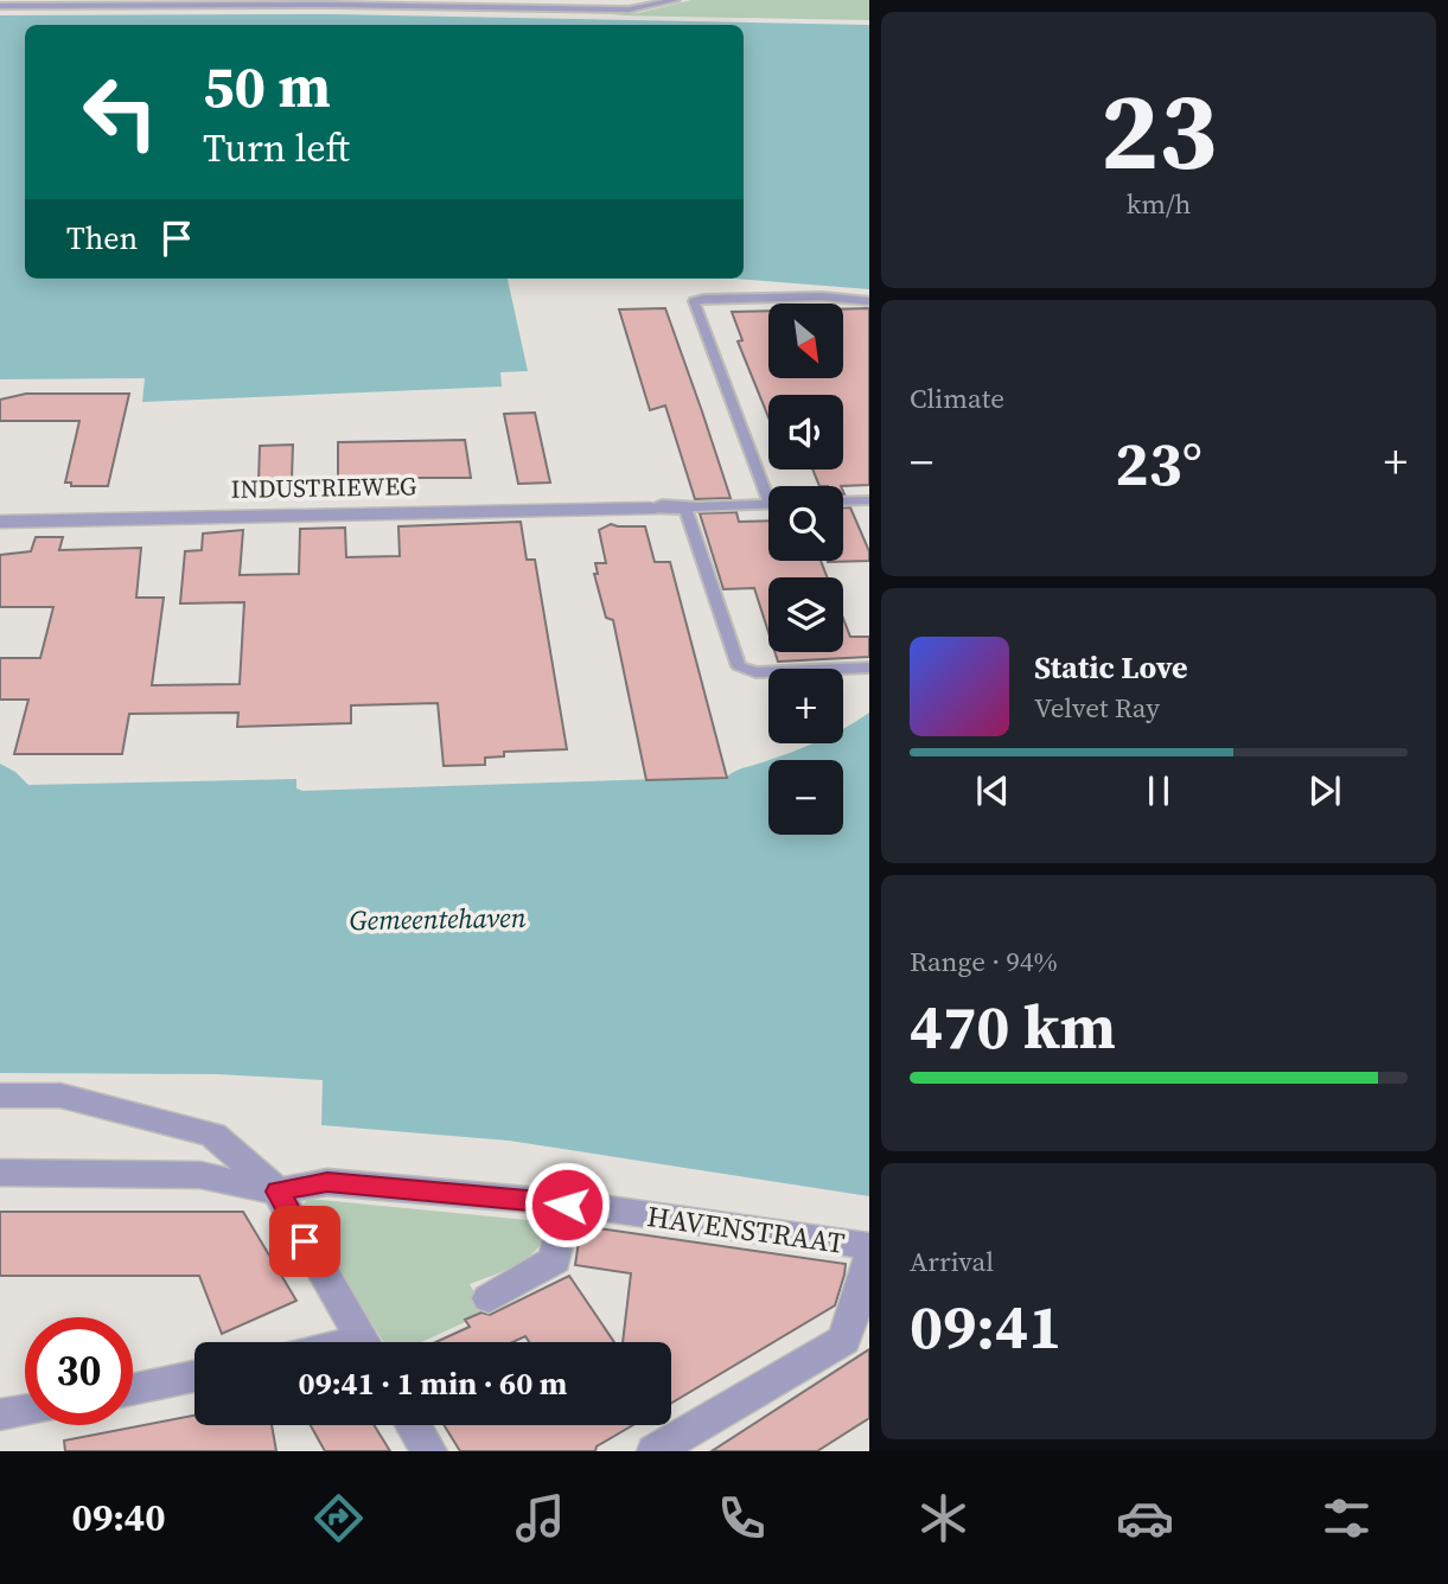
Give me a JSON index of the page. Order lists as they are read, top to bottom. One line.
{"streets":{"street":["INDUSTRIEWEG","HAVENSTRAAT"]},"water":["Gemeentehaven"],"north":"bottom right","page":{"tile":[["23","km/h"],"Climate",["Range · 94%","470 km"],["Arrival","09:41"]],"turn":["50 m","Turn left"],"then":"Then","map_buttons":["+","−"],"heat":["−","23°","+"],"song":["Static Love","Velvet Ray"],"limit":"30","trip":"09:41 · 1 min · 60 m","tabs":"09:40"}}
